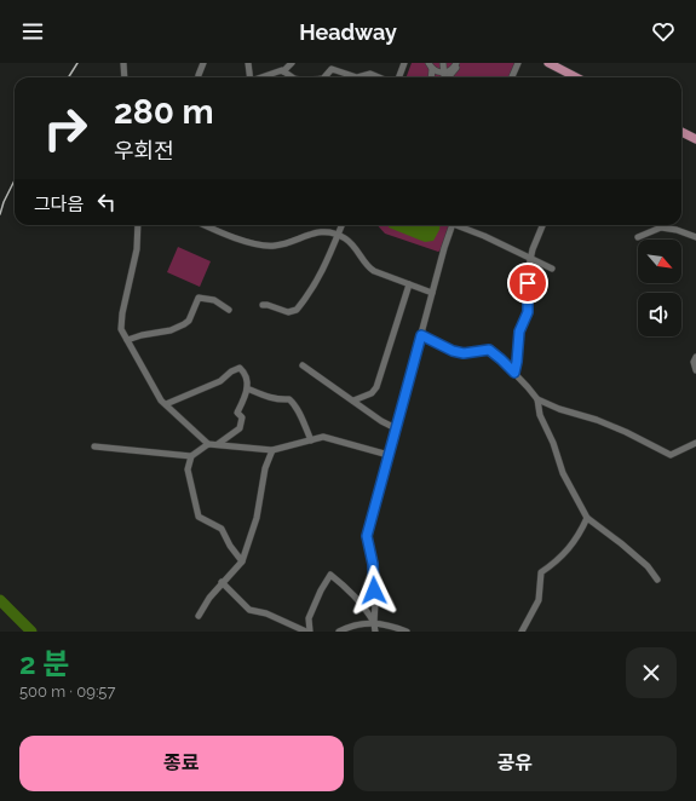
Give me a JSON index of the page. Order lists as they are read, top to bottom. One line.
{"north":"bottom right","page":{"header":"Headway","turn":["280 m","우회전"],"then":"그다음","heading":["2 분","500 m · 09:57"],"buttons":["종료","공유"]}}
